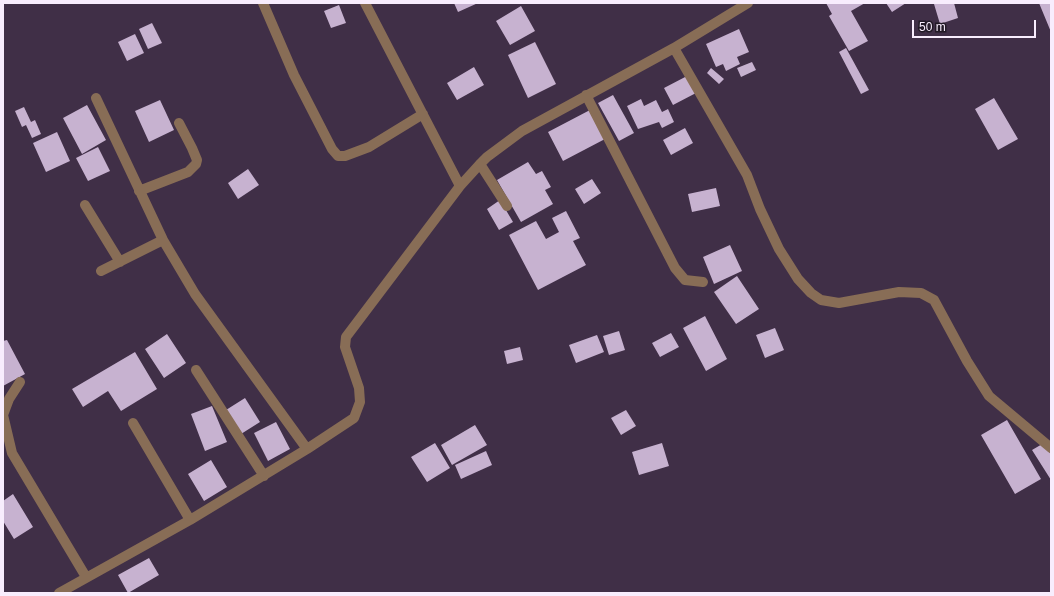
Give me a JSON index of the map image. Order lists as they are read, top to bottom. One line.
{"scale_bar":"50 m"}
